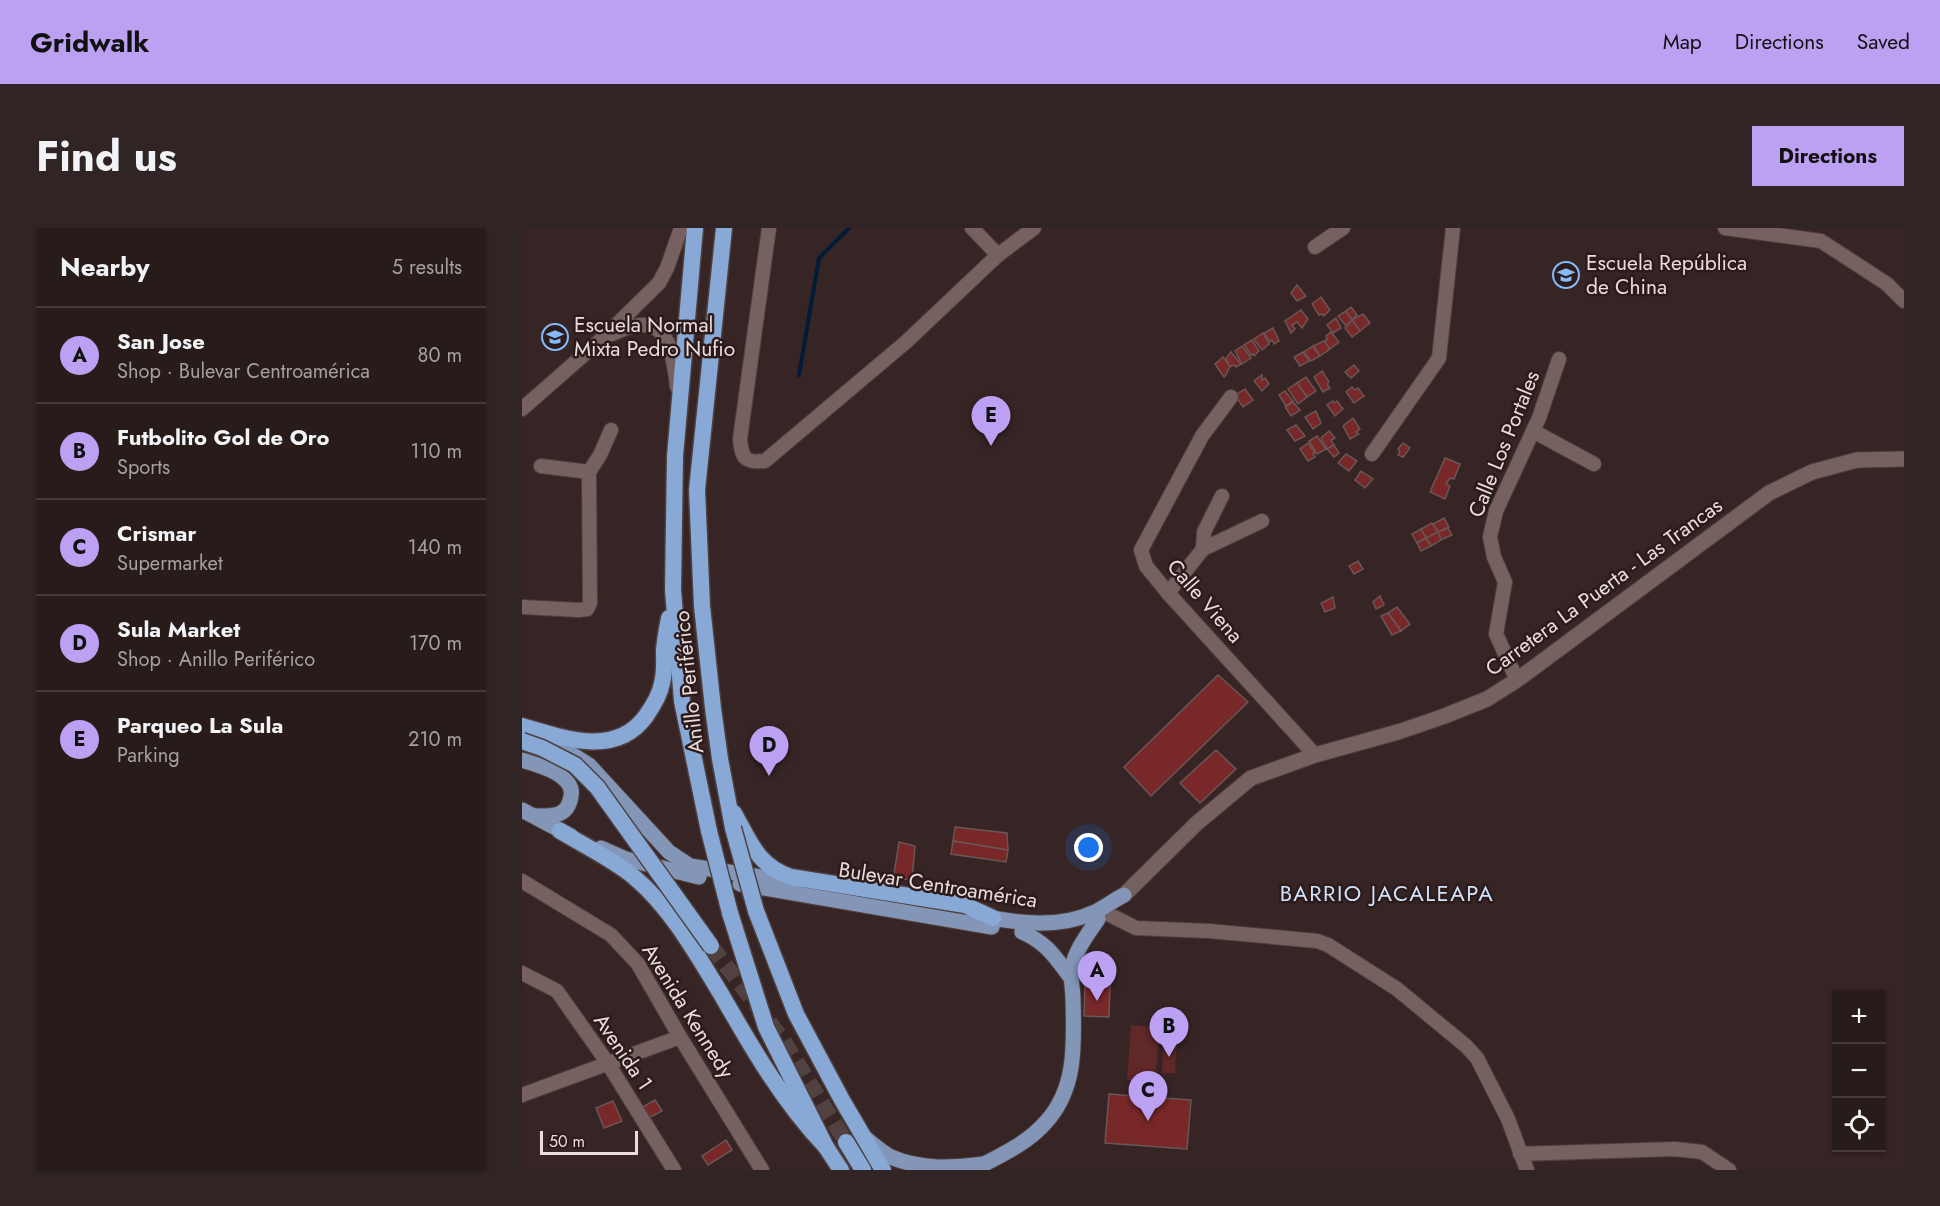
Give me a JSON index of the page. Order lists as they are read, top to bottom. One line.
{"streets":{"highway":["Anillo Periférico"],"main road":["Bulevar Centroamérica"],"street":["Calle Los Portales","Carretera La Puerta - Las Trancas","Calle Viena","Avenida Kennedy","Avenida 1"]},"crossings":[["Calle Los Portales","Carretera La Puerta - Las Trancas"],["Carretera La Puerta - Las Trancas","Calle Viena"],["Carretera La Puerta - Las Trancas","Bulevar Centroamérica"]],"districts":["BARRIO JACALEAPA"],"places":{"school or university":["Escuela República de China","Escuela Normal Mixta Pedro Nufio"]},"scale_bar":"50 m","page":{"header":"Gridwalk","nav":["Map","Directions","Saved"],"title":"Find us","buttons":"Directions","heading":["Nearby","5 results"],"list":[{"mark":"A","name":"San Jose","note":"Shop · Bulevar Centroamérica","value":"80 m"},{"mark":"B","name":"Futbolito Gol de Oro","note":"Sports","value":"110 m"},{"mark":"C","name":"Crismar","note":"Supermarket","value":"140 m"},{"mark":"D","name":"Sula Market","note":"Shop · Anillo Periférico","value":"170 m"},{"mark":"E","name":"Parqueo La Sula","note":"Parking","value":"210 m"}],"pins":["E","D","A","B","C"],"map_buttons":["+","−"],"scale":"50 m"}}
